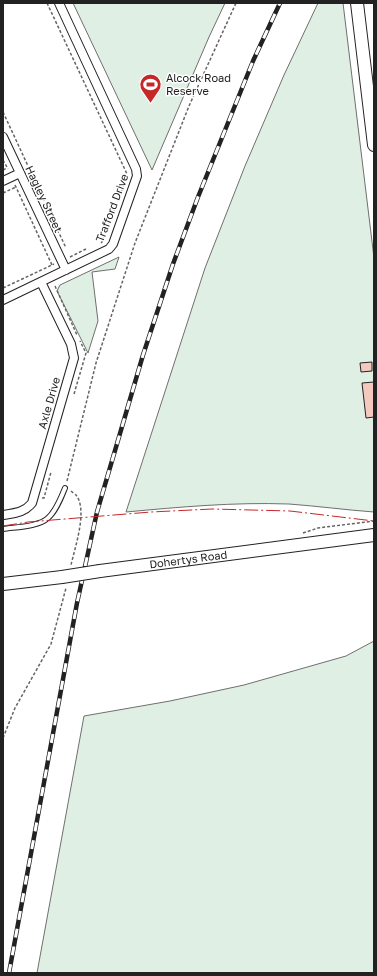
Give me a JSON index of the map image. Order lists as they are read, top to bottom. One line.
{"streets":{"main road":["Dohertys Road"],"street":["Hagley Street","Trafford Drive","Axle Drive"]},"crossings":[["Hagley Street","Trafford Drive"],["Trafford Drive","Axle Drive"]],"places":{"sports":["Alcock Road Reserve"]}}
